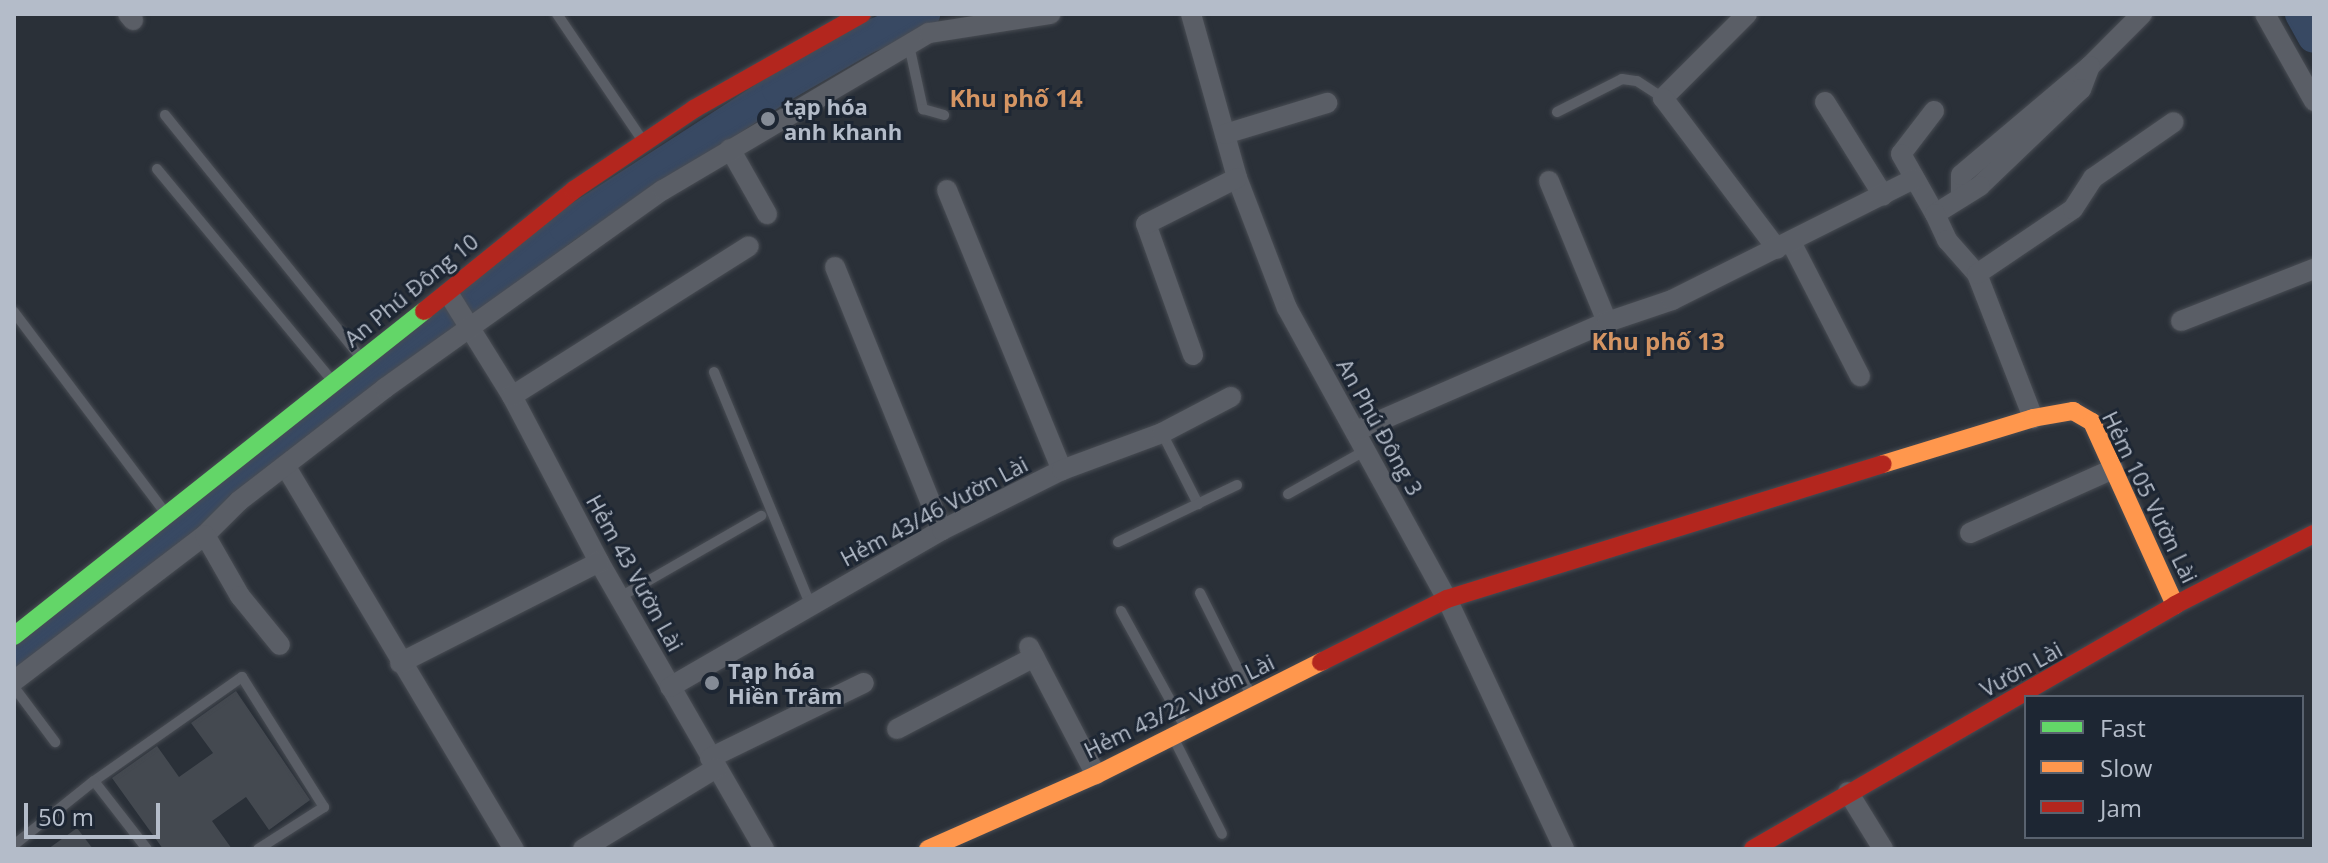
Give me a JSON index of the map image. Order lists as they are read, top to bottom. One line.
{"streets":{"street":["An Phú Đông 10","An Phú Đông 3","Hẻm 105 Vườn Lài","Hẻm 43/46 Vườn Lài","Hẻm 43 Vườn Lài","Vườn Lài","Hẻm 43/22 Vườn Lài"]},"crossings":[["An Phú Đông 10","Hẻm 43 Vườn Lài"],["An Phú Đông 3","Hẻm 43/22 Vườn Lài"],["Hẻm 105 Vườn Lài","Vườn Lài"],["Hẻm 105 Vườn Lài","Hẻm 43/22 Vườn Lài"],["Hẻm 43/46 Vườn Lài","Hẻm 43 Vườn Lài"]],"districts":["Khu phố 14","Khu phố 13"],"places":["tạp hóa anh khanh","Tạp hóa Hiền Trâm"],"legend":["Fast","Slow","Jam"],"scale_bar":"50 m"}
